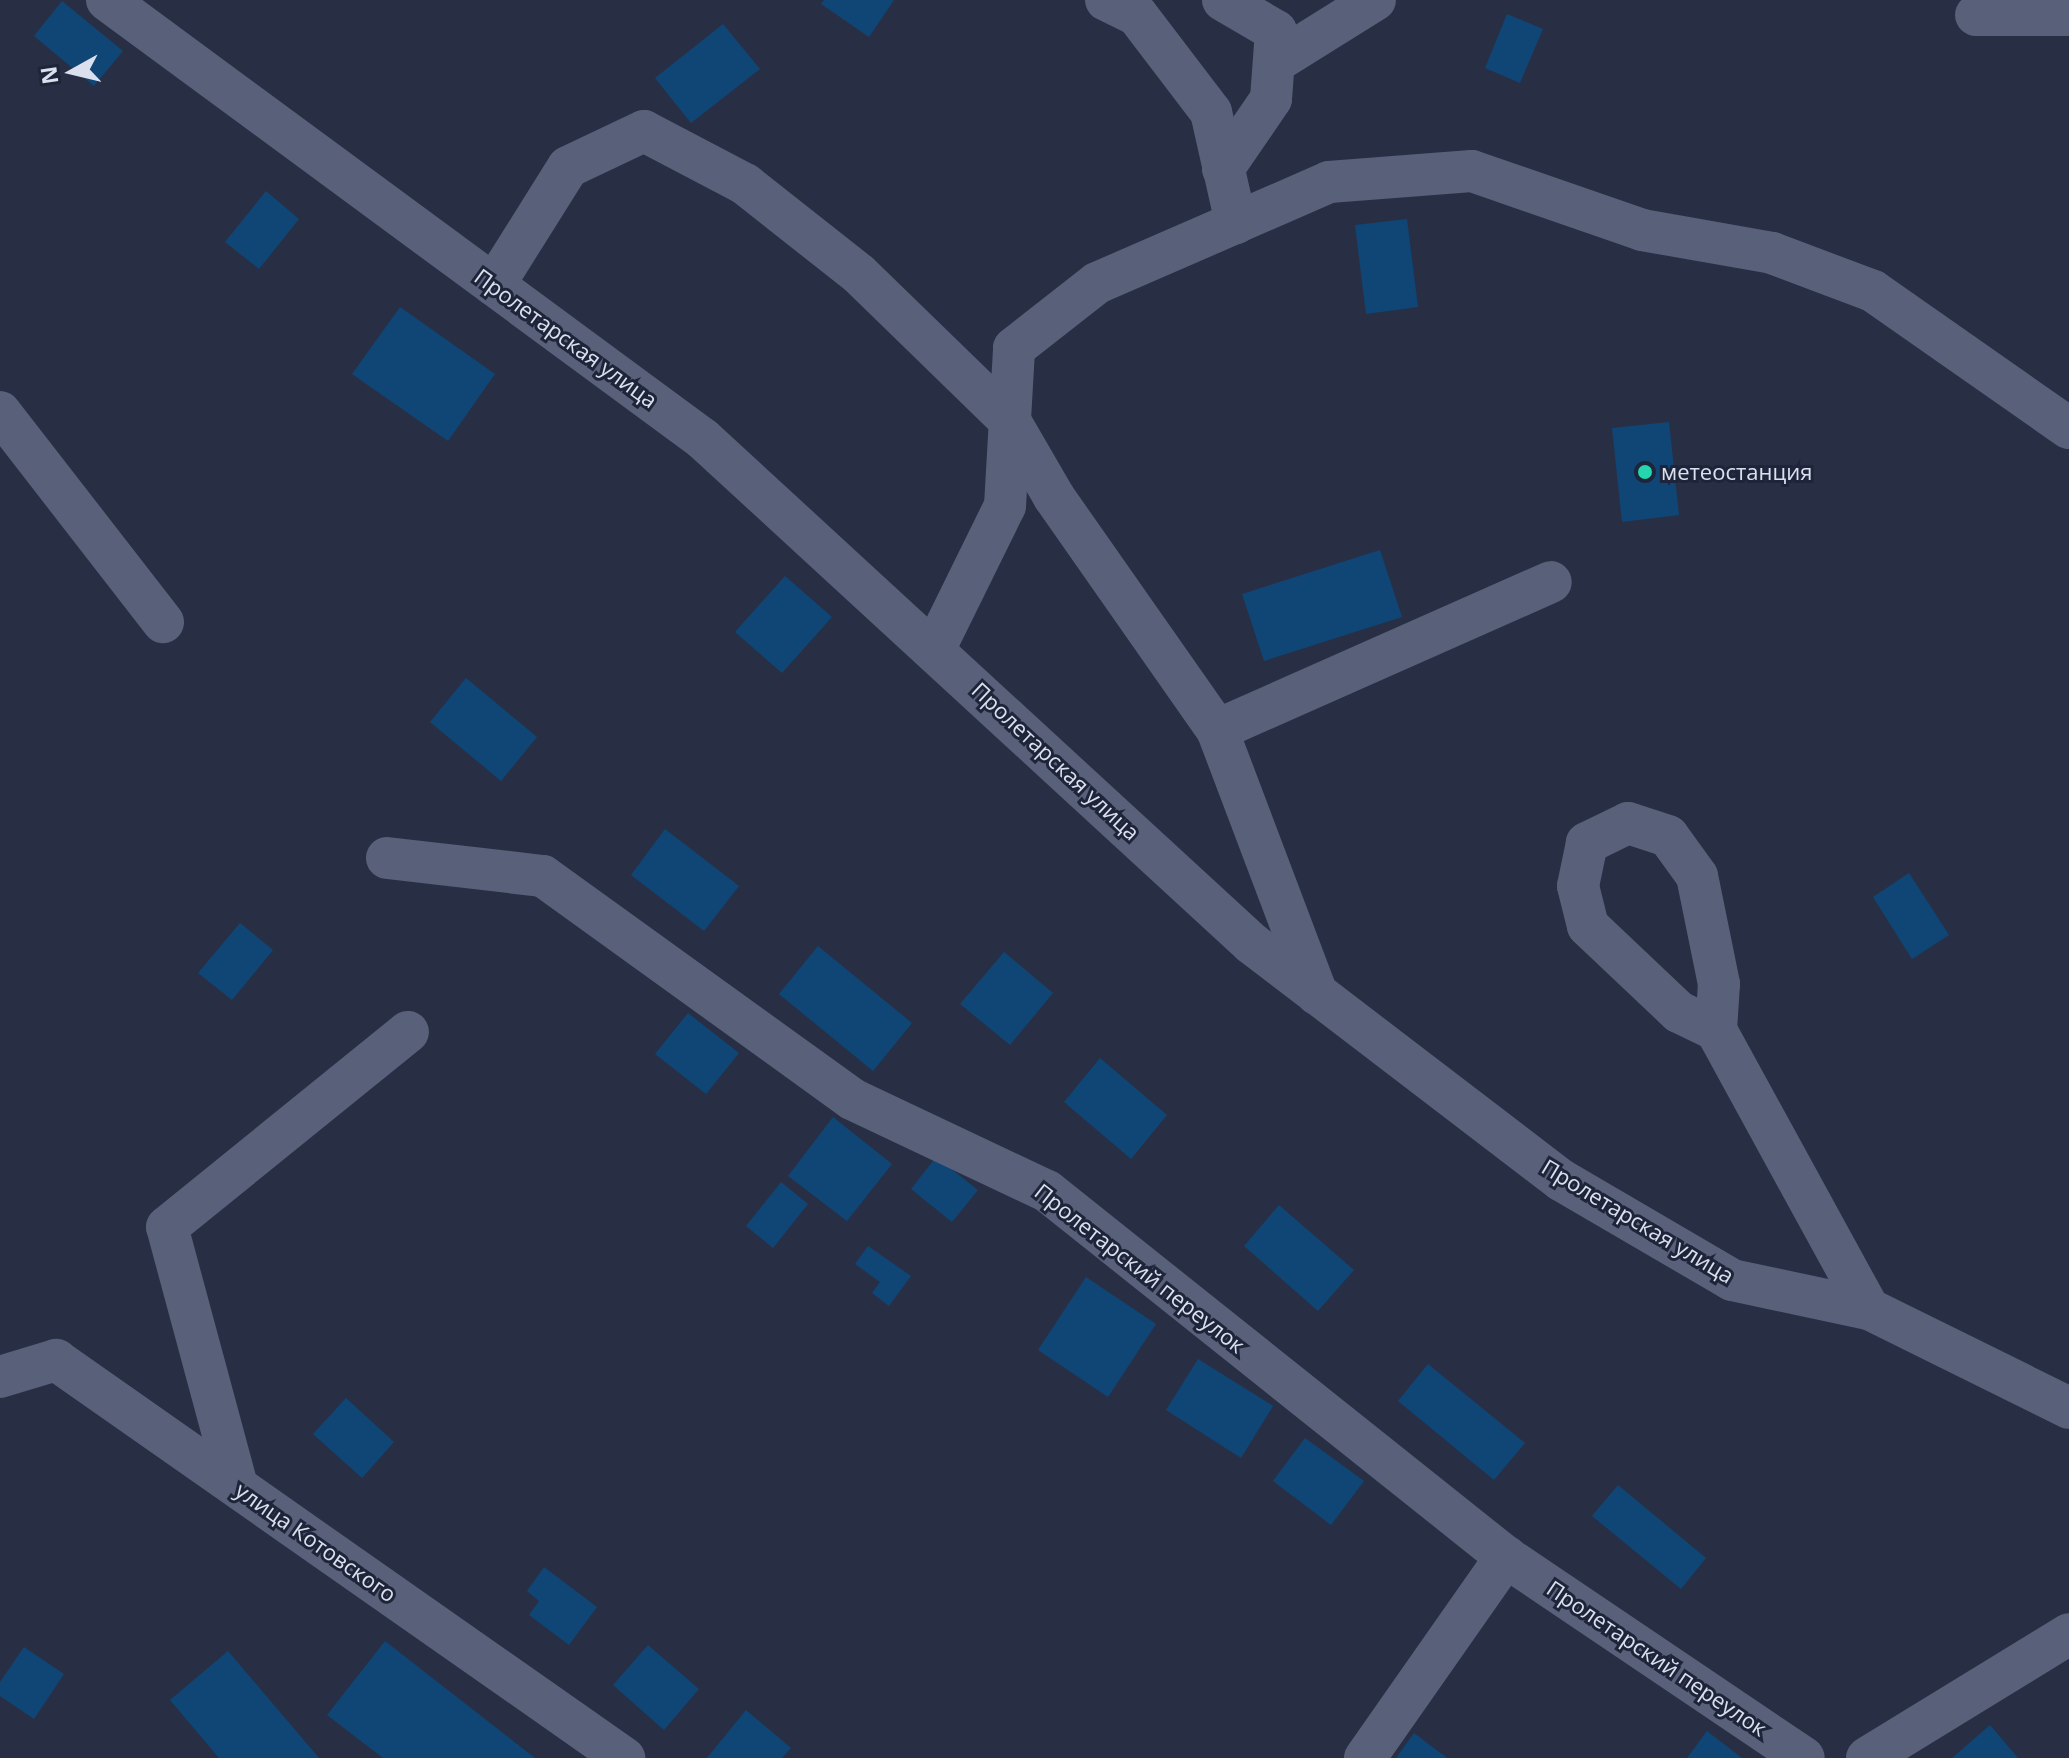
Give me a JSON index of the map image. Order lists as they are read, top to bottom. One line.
{"streets":{"street":["Пролетарская улица","Пролетарский переулок","улица Котовского"]},"places":["метеостанция"],"north":"left"}
